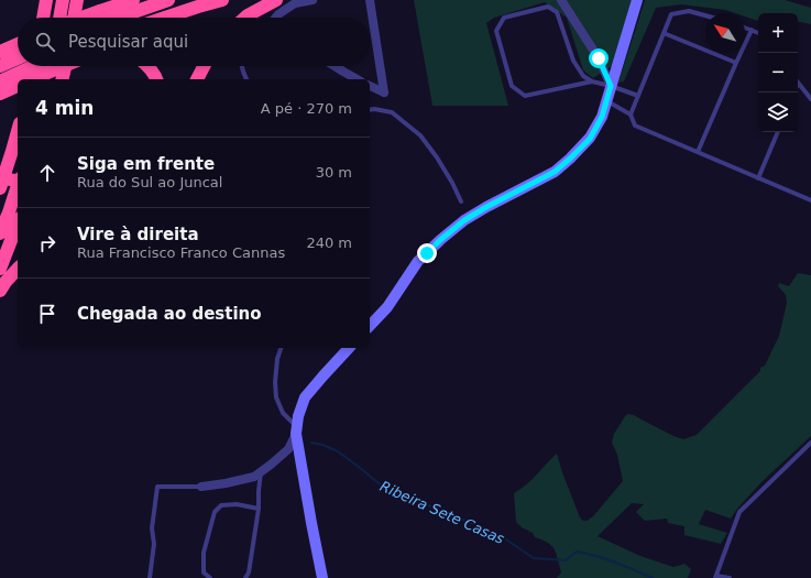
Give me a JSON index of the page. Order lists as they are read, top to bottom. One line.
{"water":["Ribeira Sete Casas"],"north":"top left","page":{"map_buttons":["+","−"],"search":"Pesquisar aqui","heading":["4 min","A pé · 270 m"],"list":[["Siga em frente","Rua do Sul ao Juncal","30 m"],["Vire à direita","Rua Francisco Franco Cannas","240 m"],"Chegada ao destino"]}}
